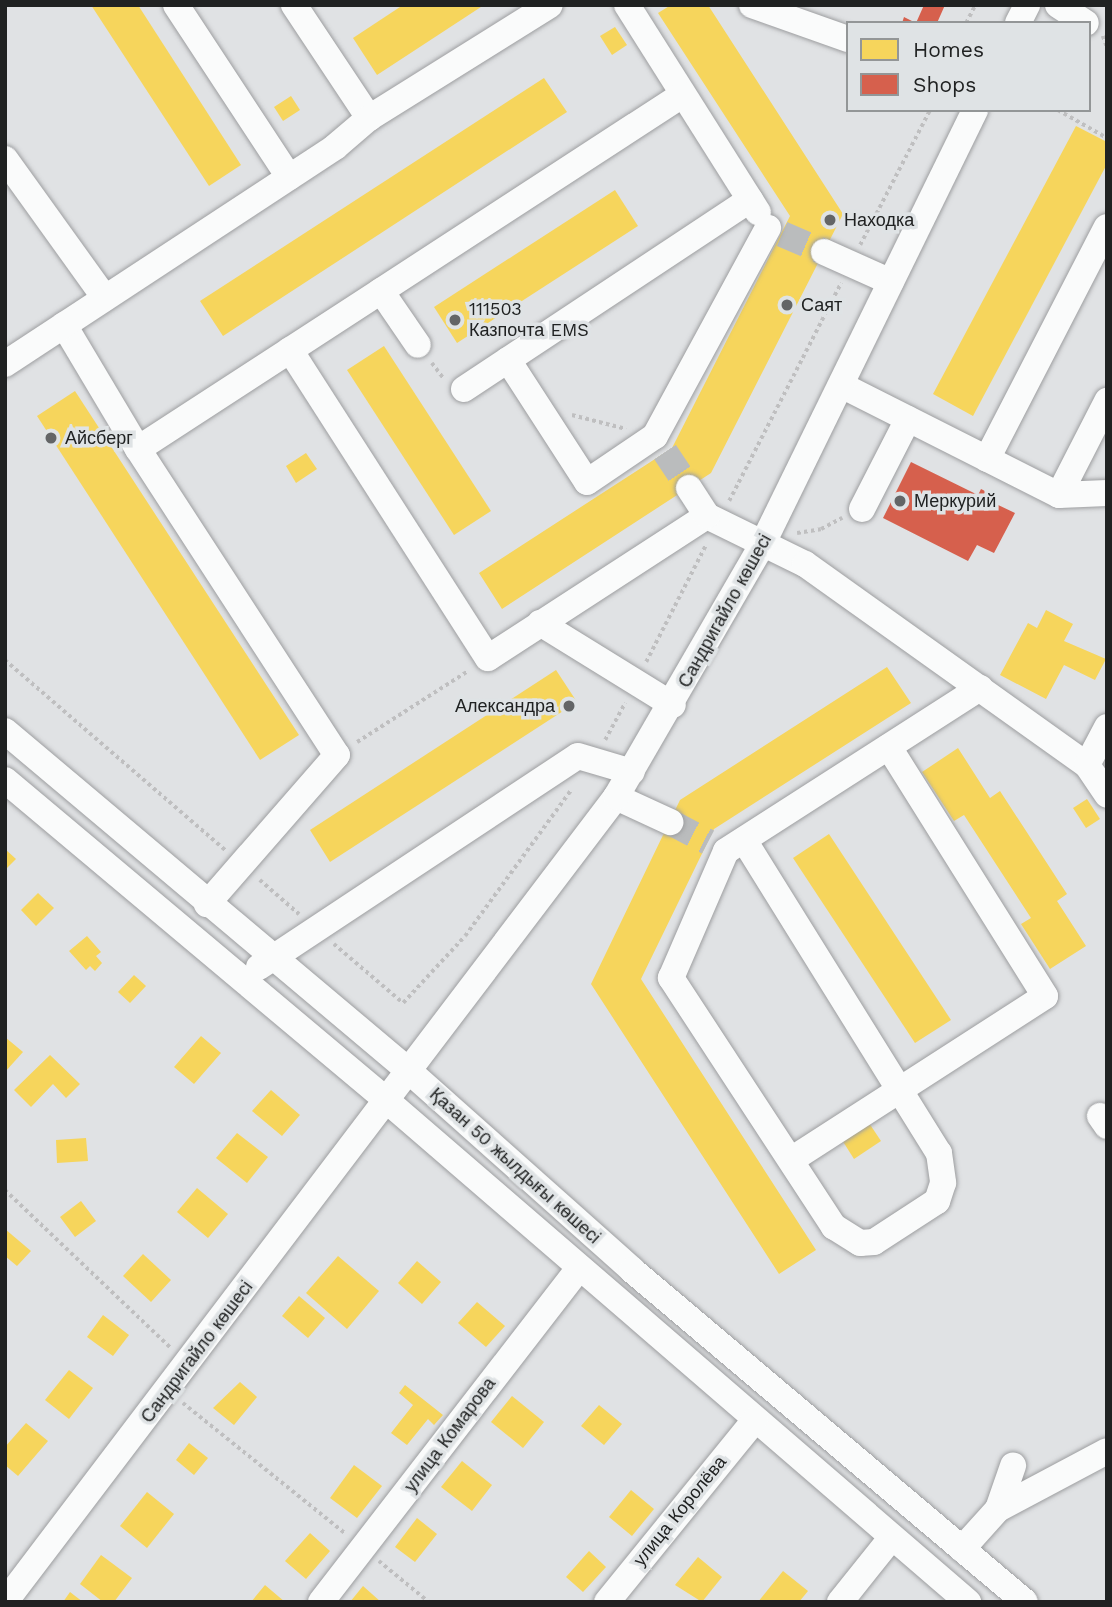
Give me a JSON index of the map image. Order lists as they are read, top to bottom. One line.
{"streets":{"street":["Сандригайло көшесі","Қазан 50 жылдығы көшесі","улица Комарова","улица Королёва"]},"crossings":[["Сандригайло көшесі","Қазан 50 жылдығы көшесі"],["Қазан 50 жылдығы көшесі","улица Комарова"],["Қазан 50 жылдығы көшесі","улица Королёва"]],"places":["Находка","Саят","111503 Казпочта EMS","Айсберг","Меркурий","Александра"],"legend":["Homes","Shops"]}
